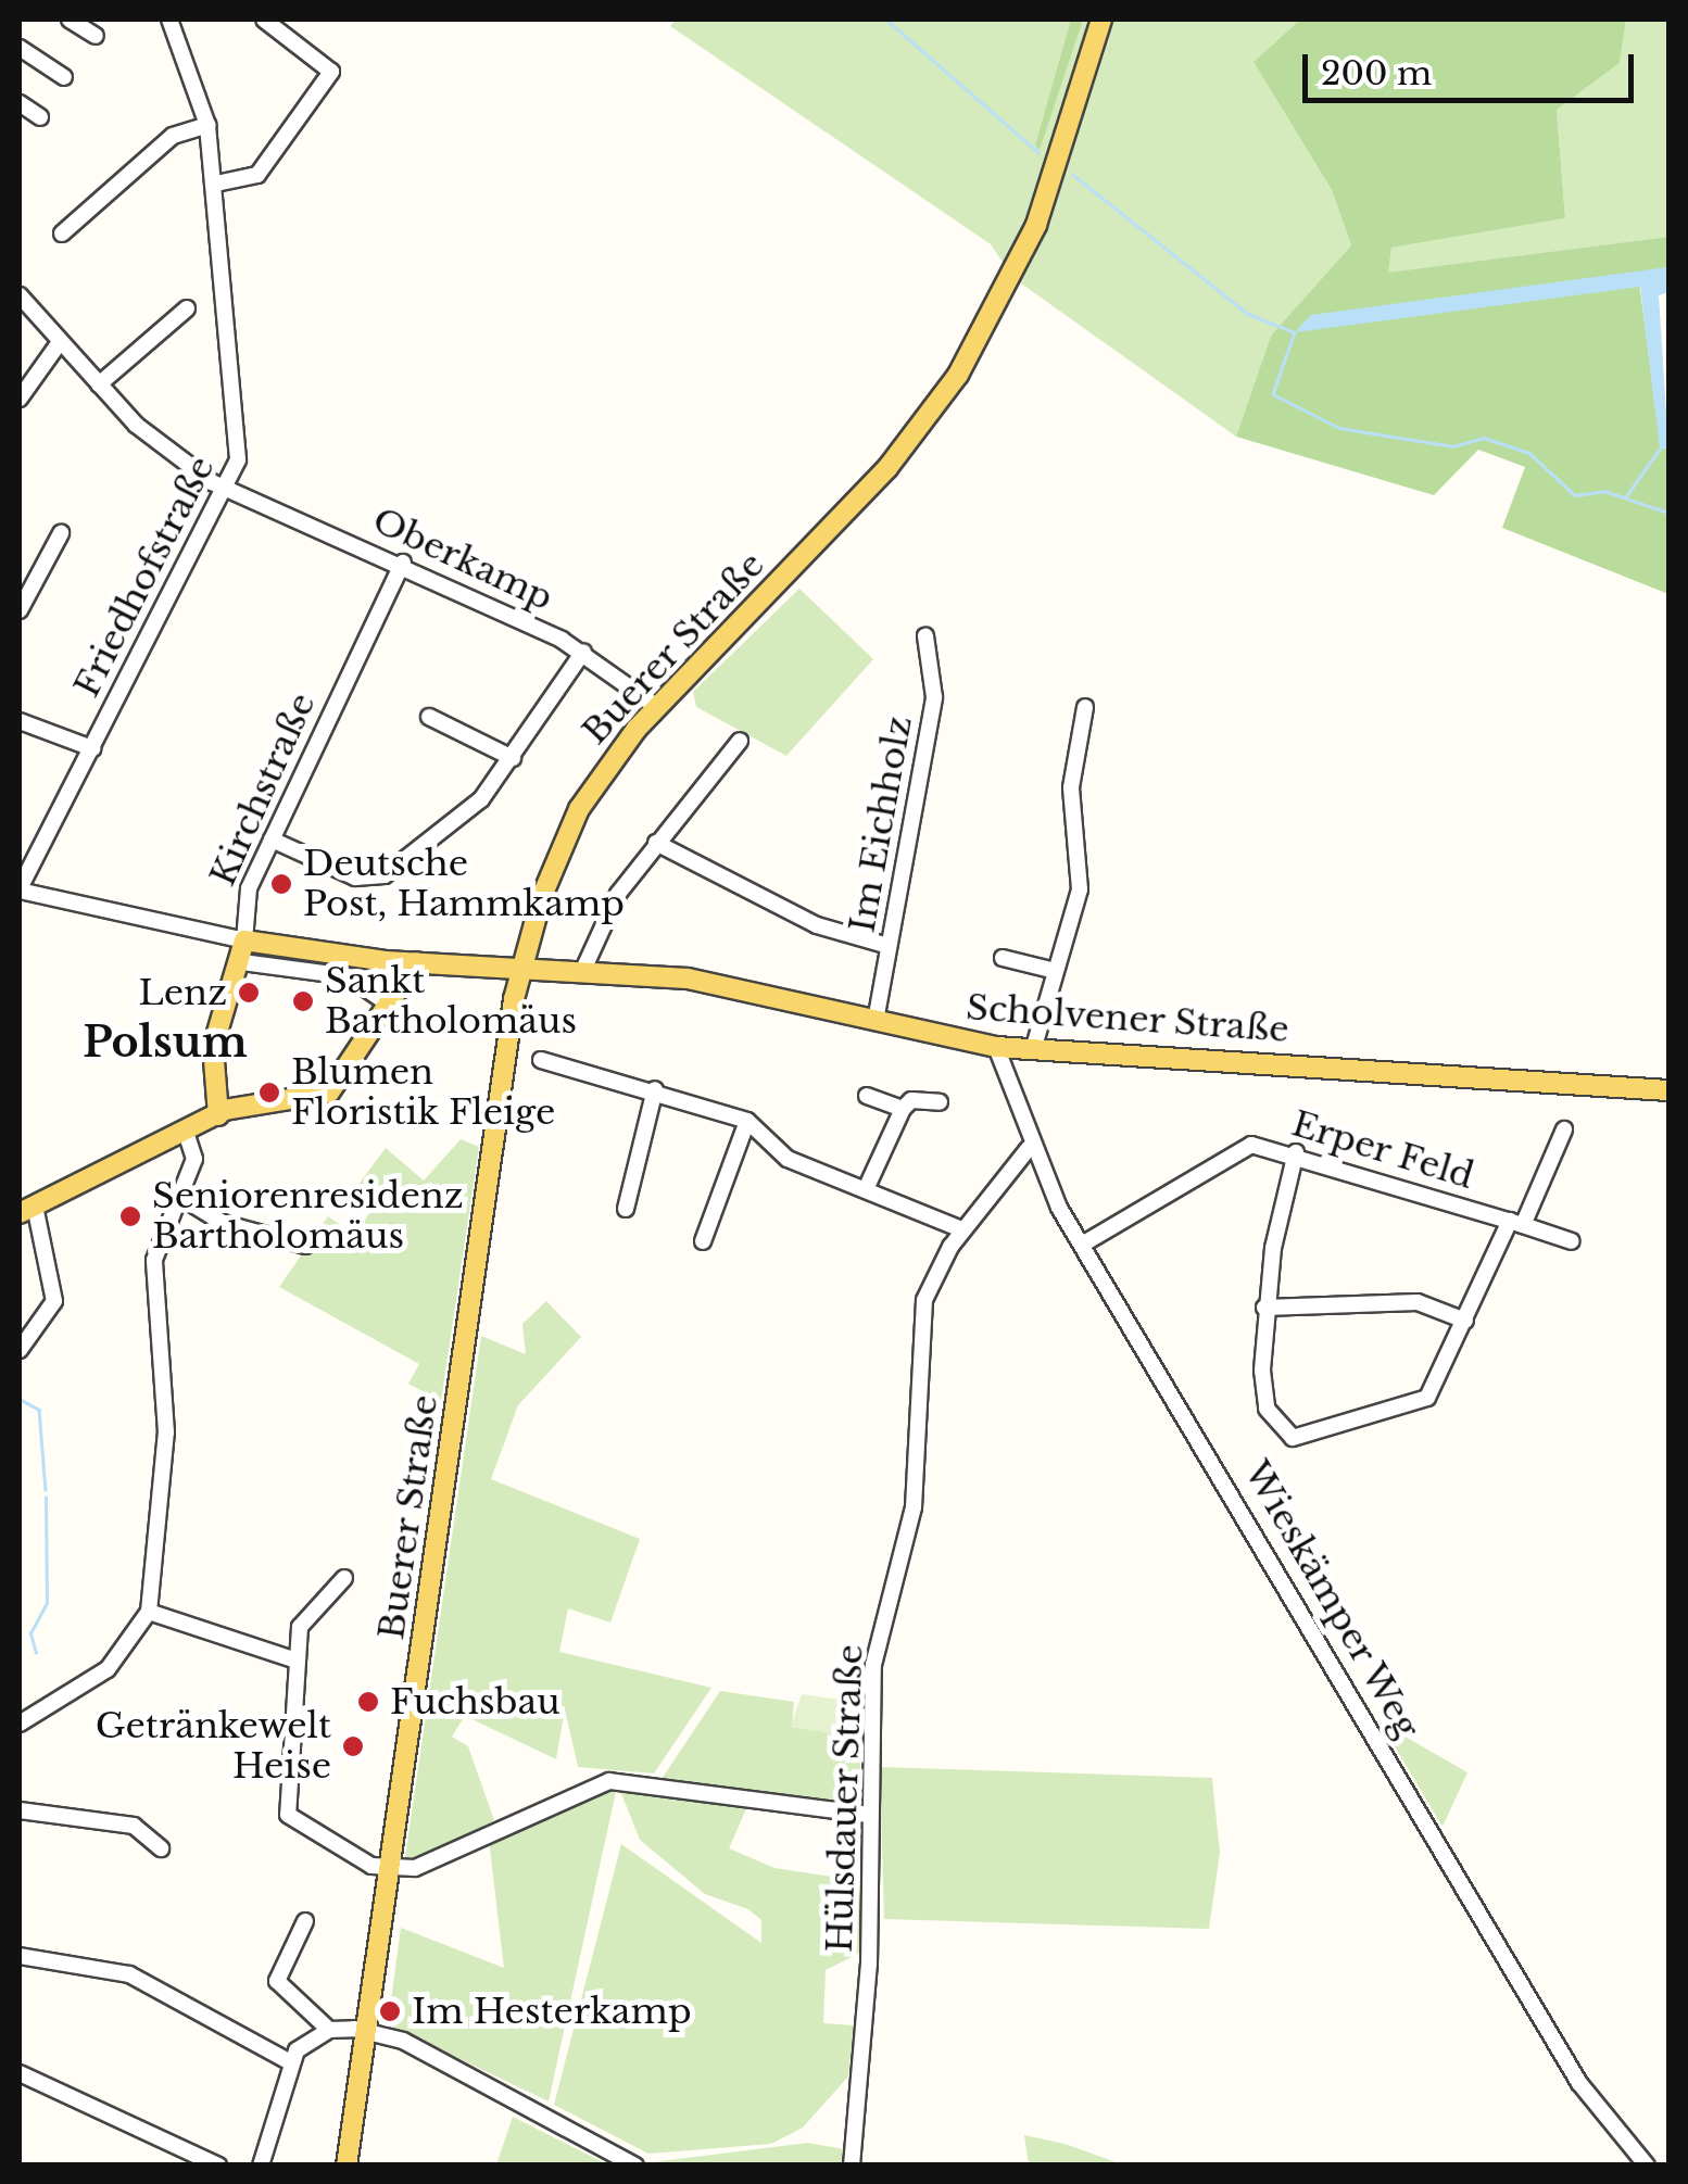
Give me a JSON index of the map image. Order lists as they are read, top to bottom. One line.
{"streets":{"main road":["Buerer Straße","Kirchstraße","Scholvener Straße"],"street":["Oberkamp","Friedhofstraße","Im Eichholz","Erper Feld","Wieskämper Weg","Hülsdauer Straße"]},"crossings":[["Oberkamp","Friedhofstraße"],["Oberkamp","Buerer Straße"],["Oberkamp","Kirchstraße"],["Buerer Straße","Scholvener Straße"],["Kirchstraße","Scholvener Straße"],["Im Eichholz","Scholvener Straße"],["Scholvener Straße","Wieskämper Weg"],["Erper Feld","Wieskämper Weg"],["Wieskämper Weg","Hülsdauer Straße"]],"districts":["Polsum"],"places":["Deutsche Post, Hammkamp","Lenz","Sankt Bartholomäus","Blumen Floristik Fleige","Seniorenresidenz Bartholomäus","Fuchsbau","Getränkewelt Heise","Im Hesterkamp"],"scale_bar":"200 m"}
